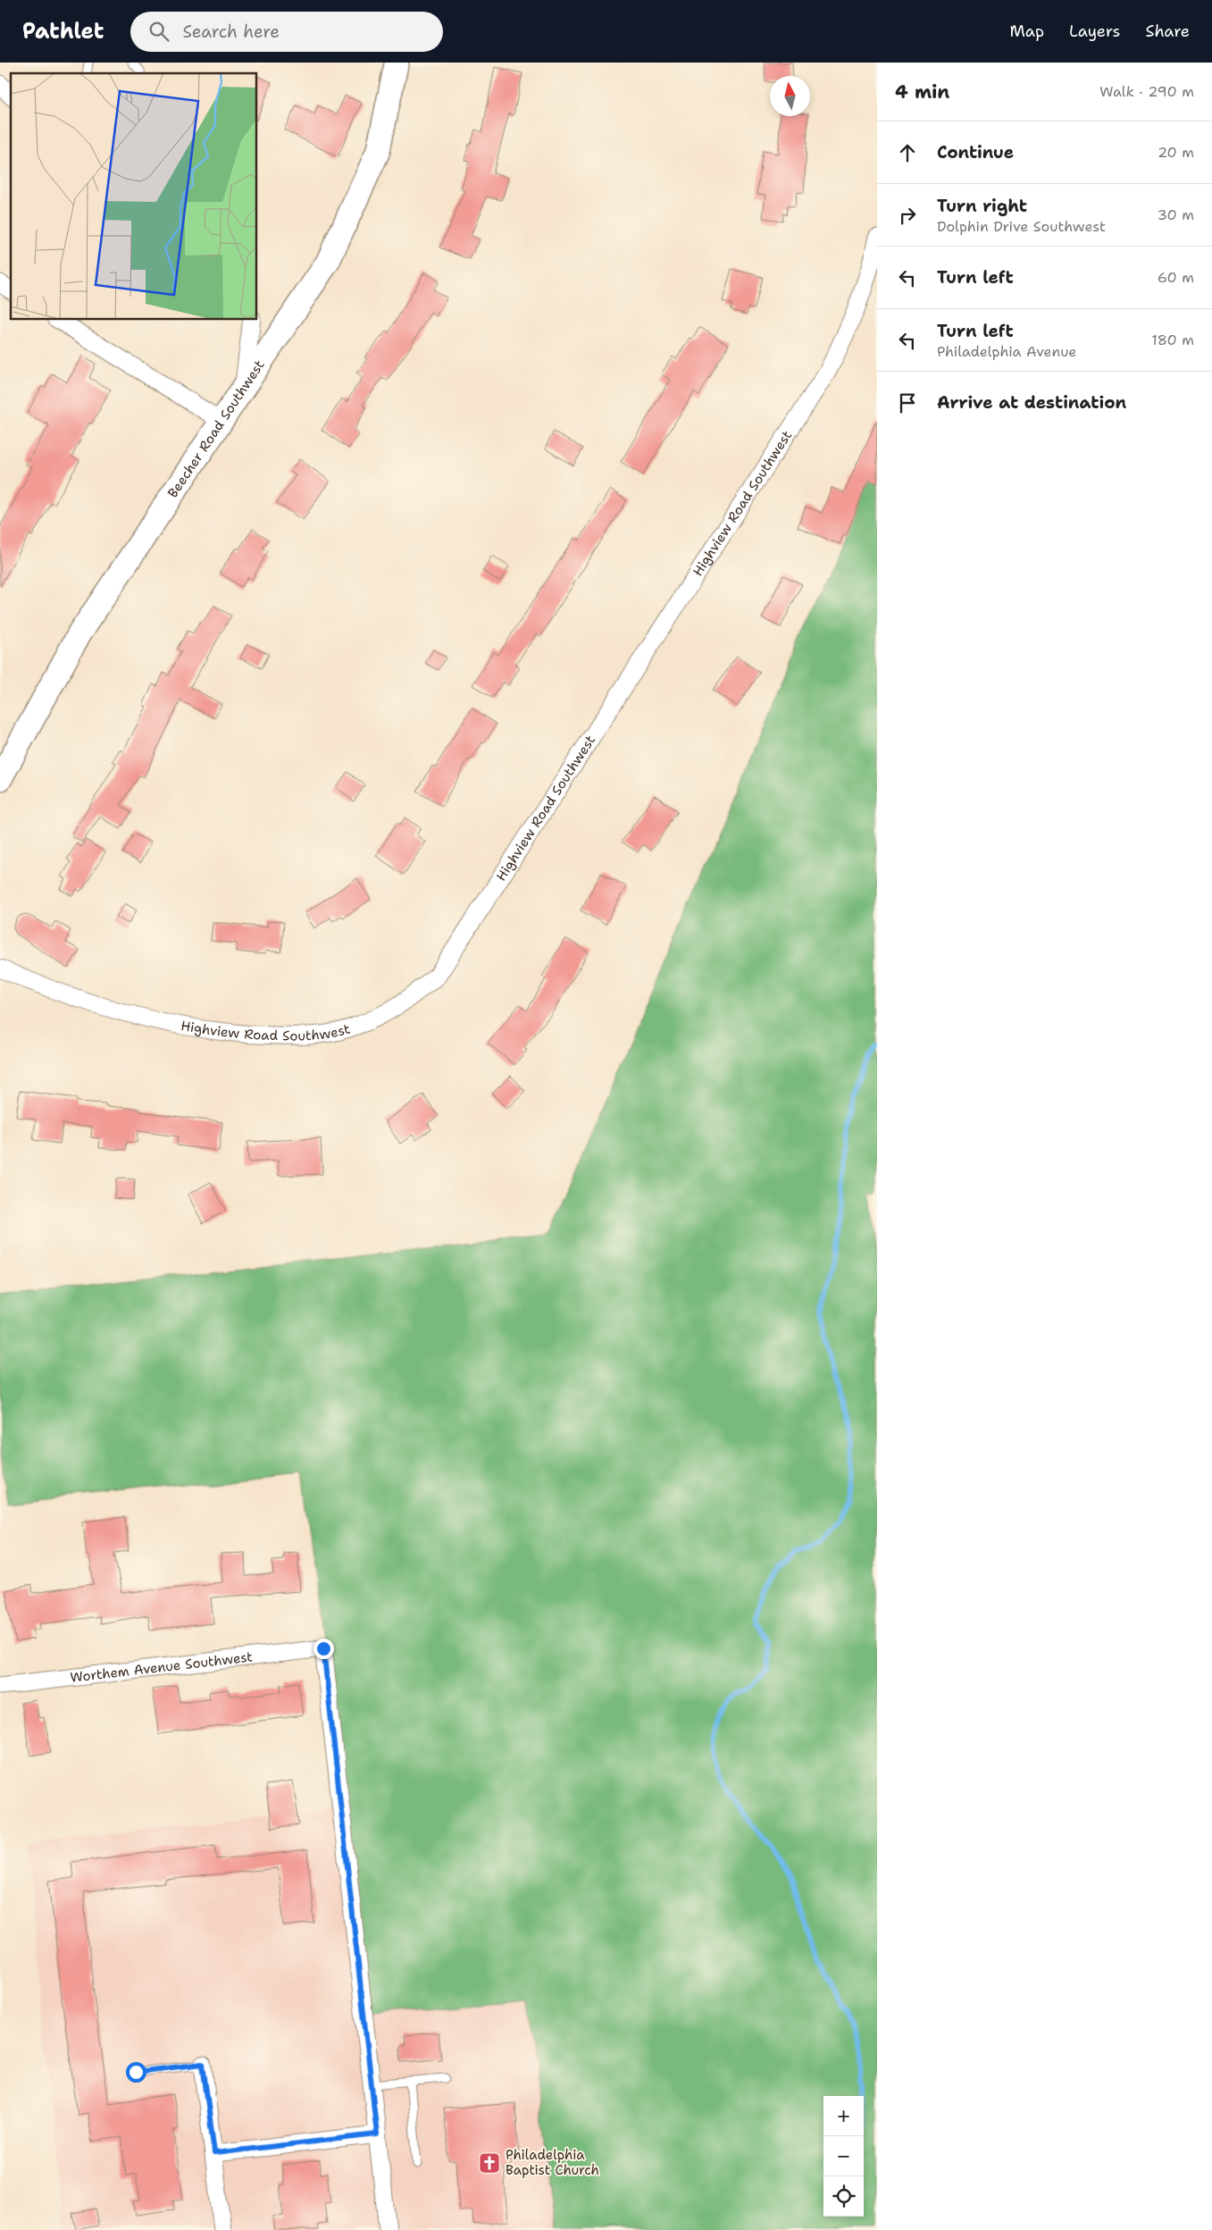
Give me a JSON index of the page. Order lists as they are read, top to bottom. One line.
{"streets":{"street":["Beecher Road Southwest","Highview Road Southwest","Worthem Avenue Southwest"]},"places":{"church":["Philadelphia Baptist Church"]},"north":"top","page":{"header":"Pathlet","search":"Search here","nav":["Map","Layers","Share"],"heading":["4 min","Walk · 290 m"],"list":[["Continue","20 m"],["Turn right","Dolphin Drive Southwest","30 m"],["Turn left","60 m"],["Turn left","Philadelphia Avenue","180 m"],"Arrive at destination"],"map_buttons":["+","−"]}}
